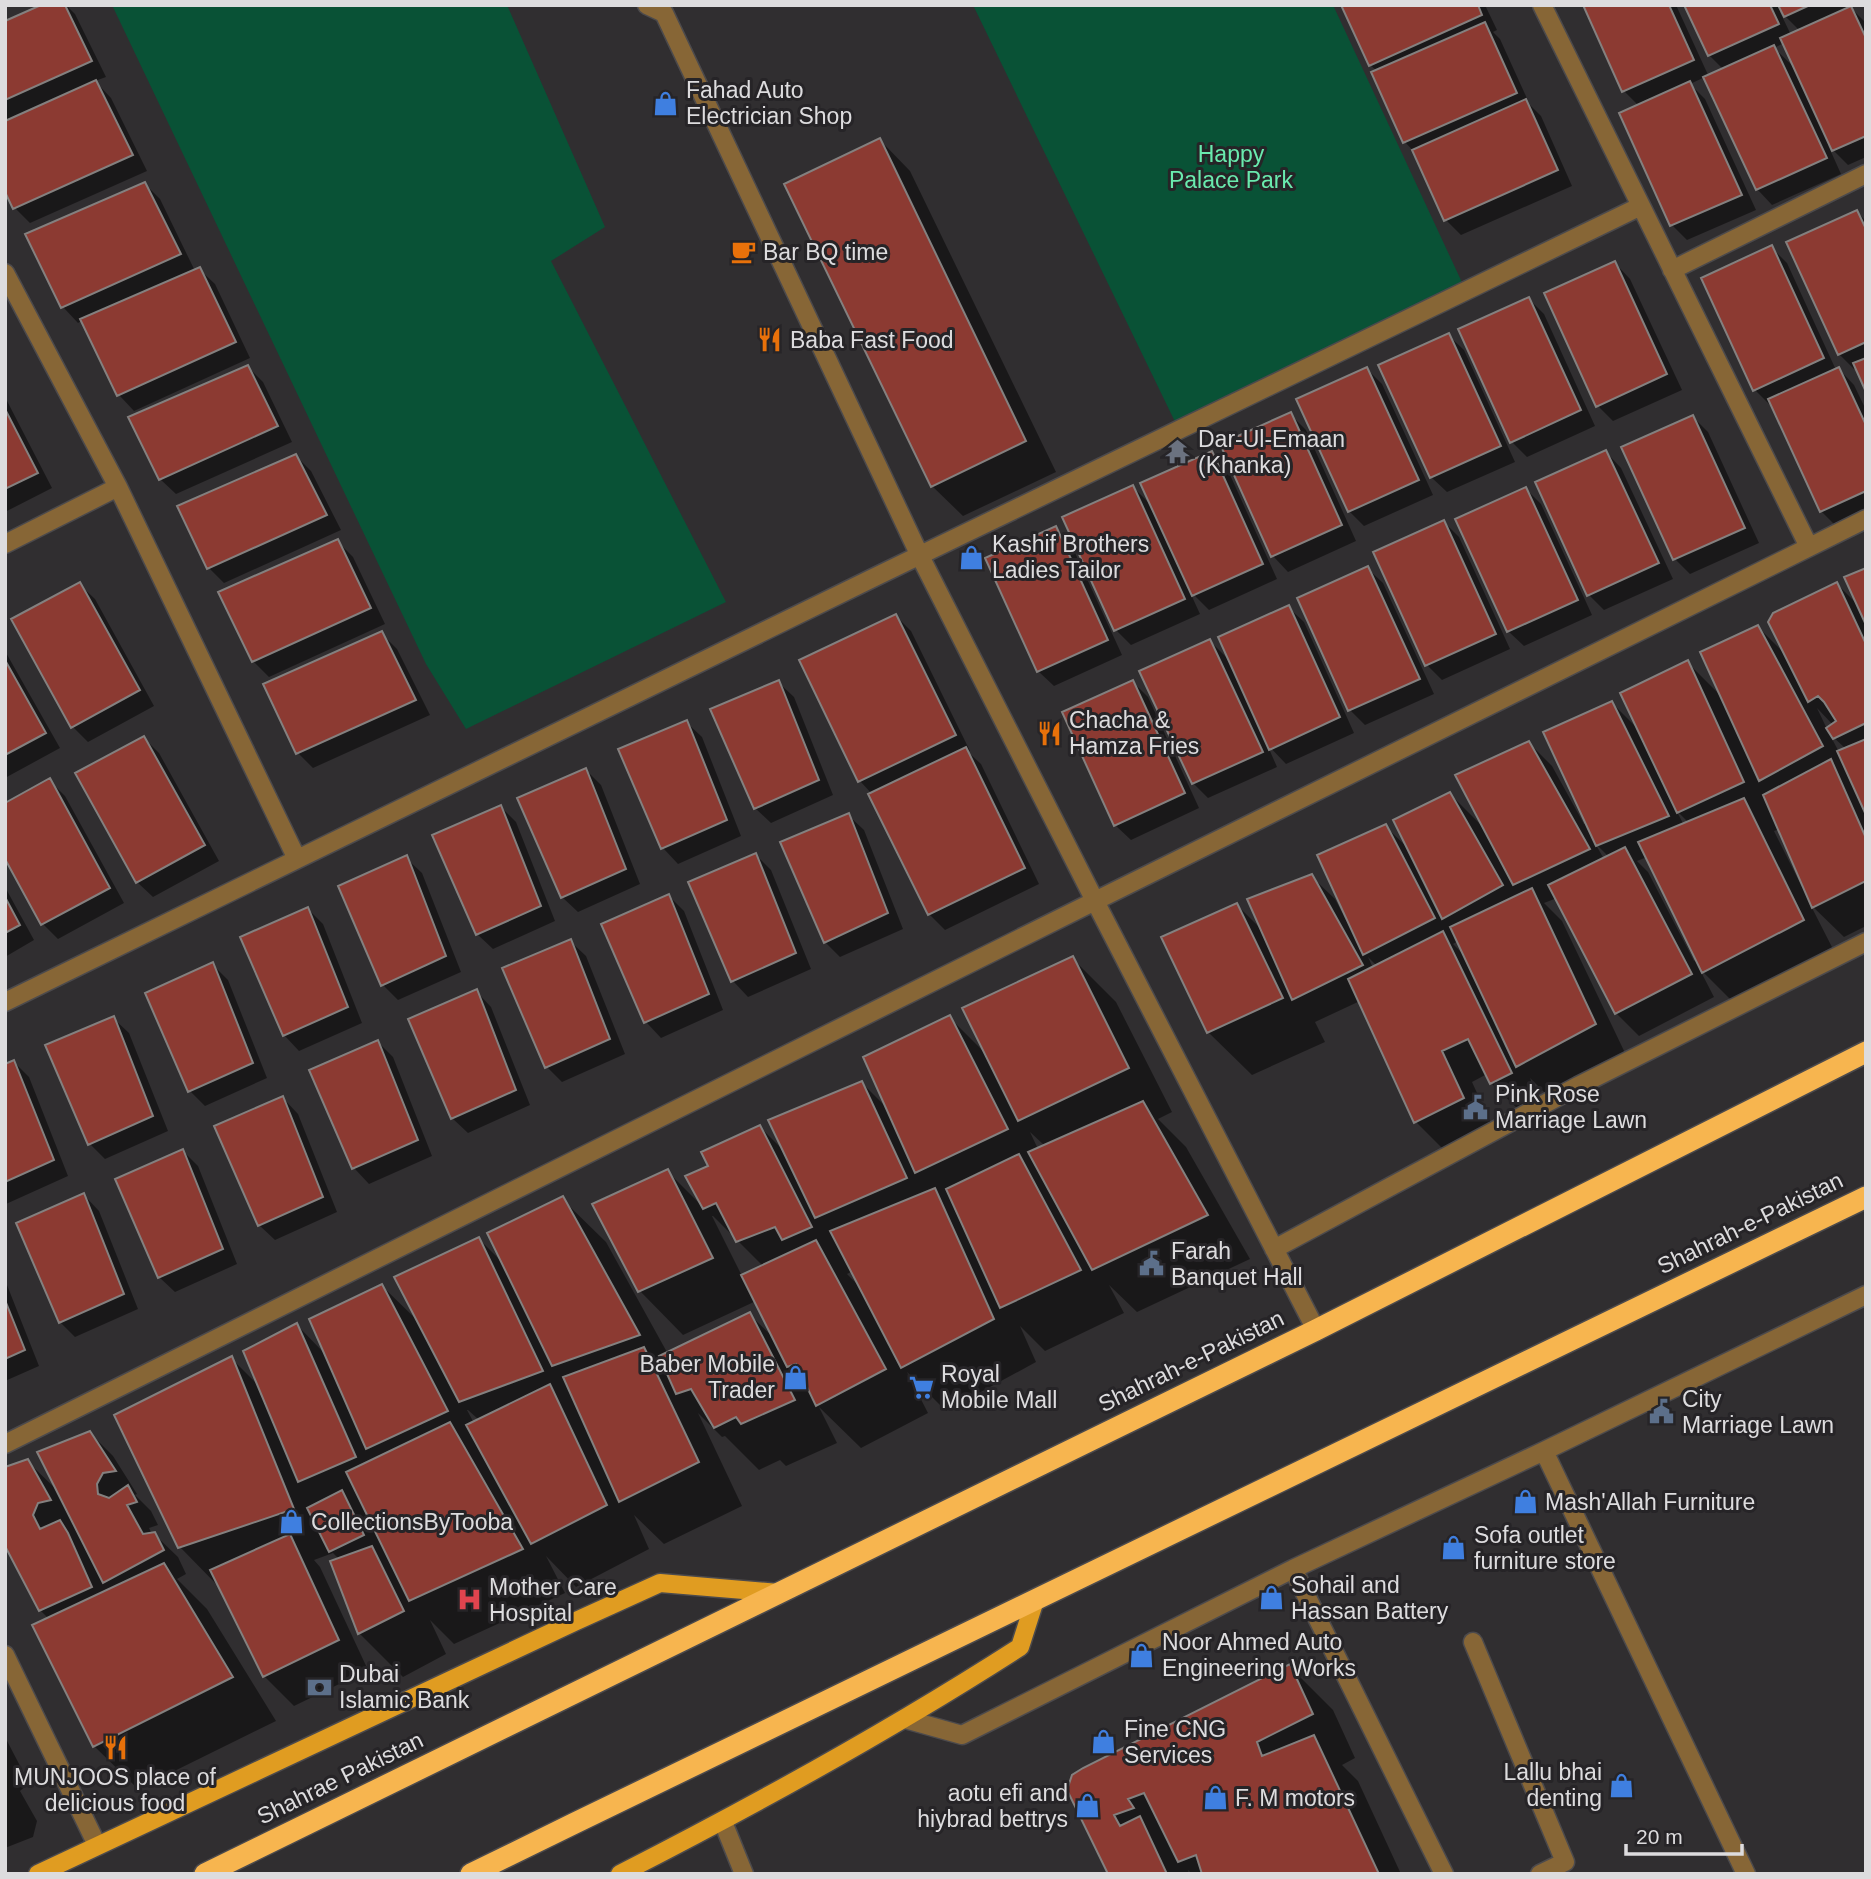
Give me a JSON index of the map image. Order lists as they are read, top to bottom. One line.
{"streets":{"highway":["Shahrah-e-Pakistan","Shahrae Pakistan"]},"crossings":[["Shahrah-e-Pakistan","Shahrae Pakistan"]],"parks":["Happy Palace Park"],"places":{"shop":["Fahad Auto Electrician Shop","Kashif Brothers Ladies Tailor","Baber Mobile Trader","Mash'Allah Furniture","CollectionsByTooba","Sofa outlet furniture store","Sohail and Hassan Battery","Noor Ahmed Auto Engineering Works","Fine CNG Services","Lallu bhai denting","F. M motors","aotu efi and hiybrad bettrys"],"cafe":["Bar BQ time"],"restaurant":["Baba Fast Food","Chacha & Hamza Fries","MUNJOOS place of delicious food"],"temple":["Dar-Ul-Emaan (Khanka)"],"public building":["Pink Rose Marriage Lawn","Farah Banquet Hall","City Marriage Lawn"],"supermarket":["Royal Mobile Mall"],"hospital":["Mother Care Hospital"],"bank":["Dubai Islamic Bank"]},"scale_bar":"20 m"}
